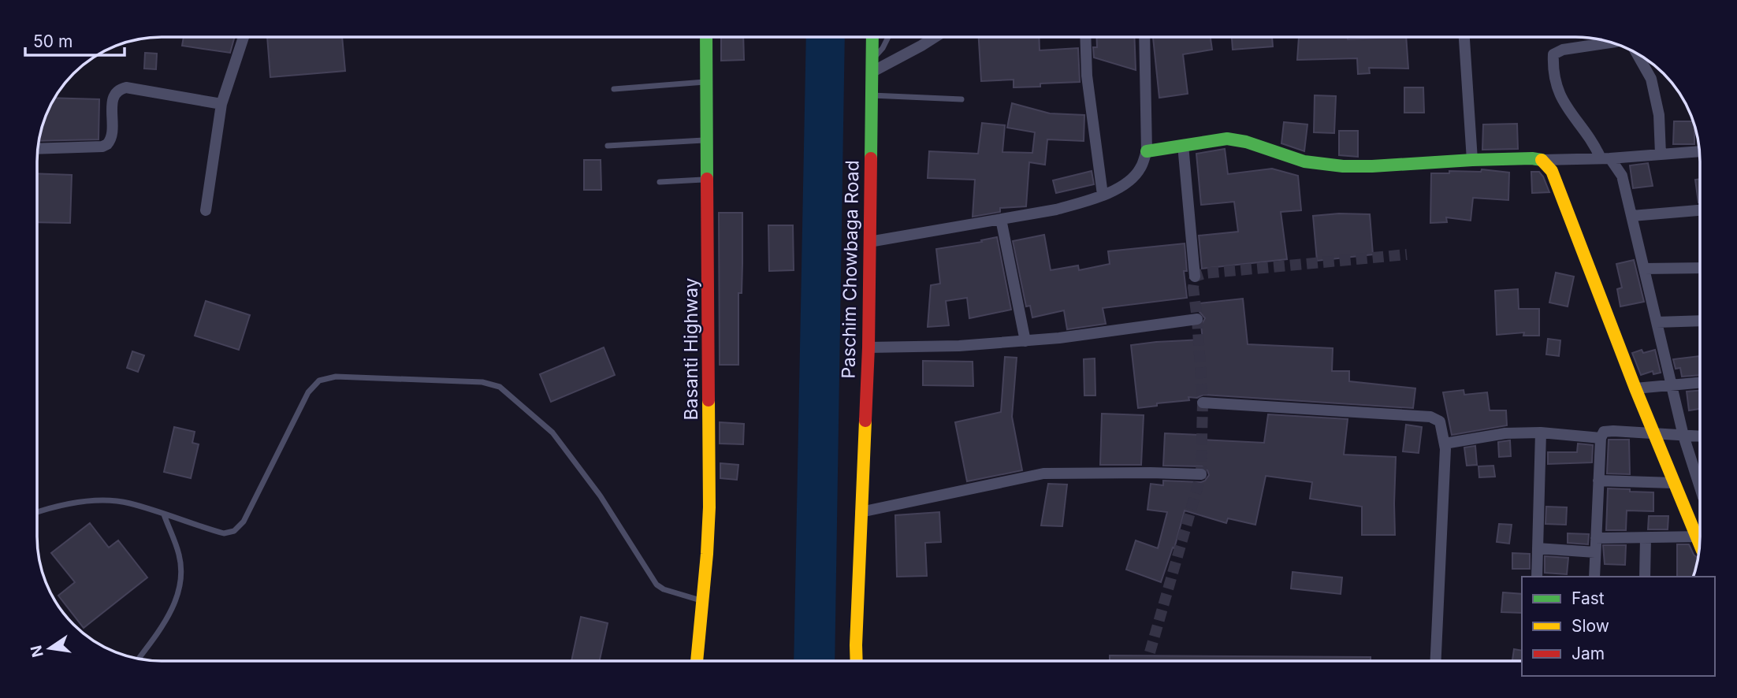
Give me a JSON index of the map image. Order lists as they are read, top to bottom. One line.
{"streets":{"street":["Paschim Chowbaga Road","Basanti Highway"]},"legend":["Fast","Slow","Jam"],"scale_bar":"50 m","north":"left"}
